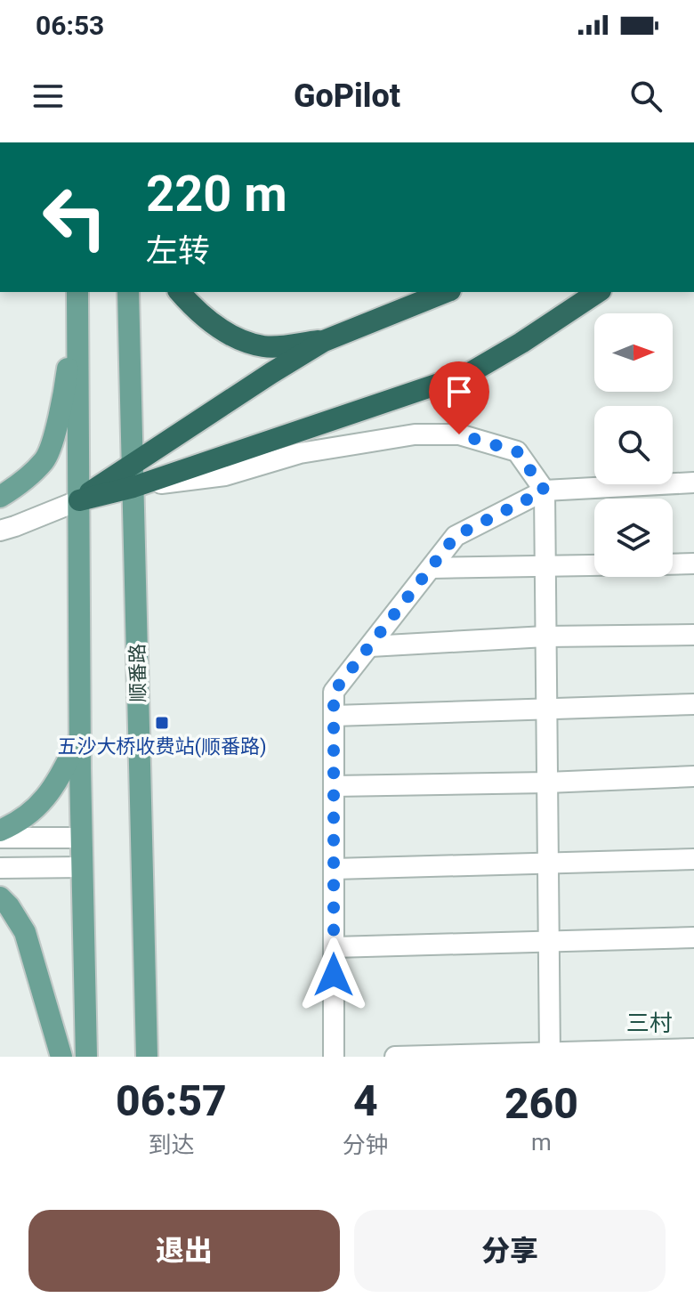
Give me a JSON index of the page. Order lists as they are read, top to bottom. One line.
{"streets":{"main road":["顺番路"]},"districts":["三村"],"places":{"transit":["五沙大桥收费站(顺番路)"]},"north":"right","page":{"status":"06:53","header":"GoPilot","turn":["220 m","左转"],"eta":["06:57","到达","4","分钟","260","m"],"buttons":["退出","分享"]}}
